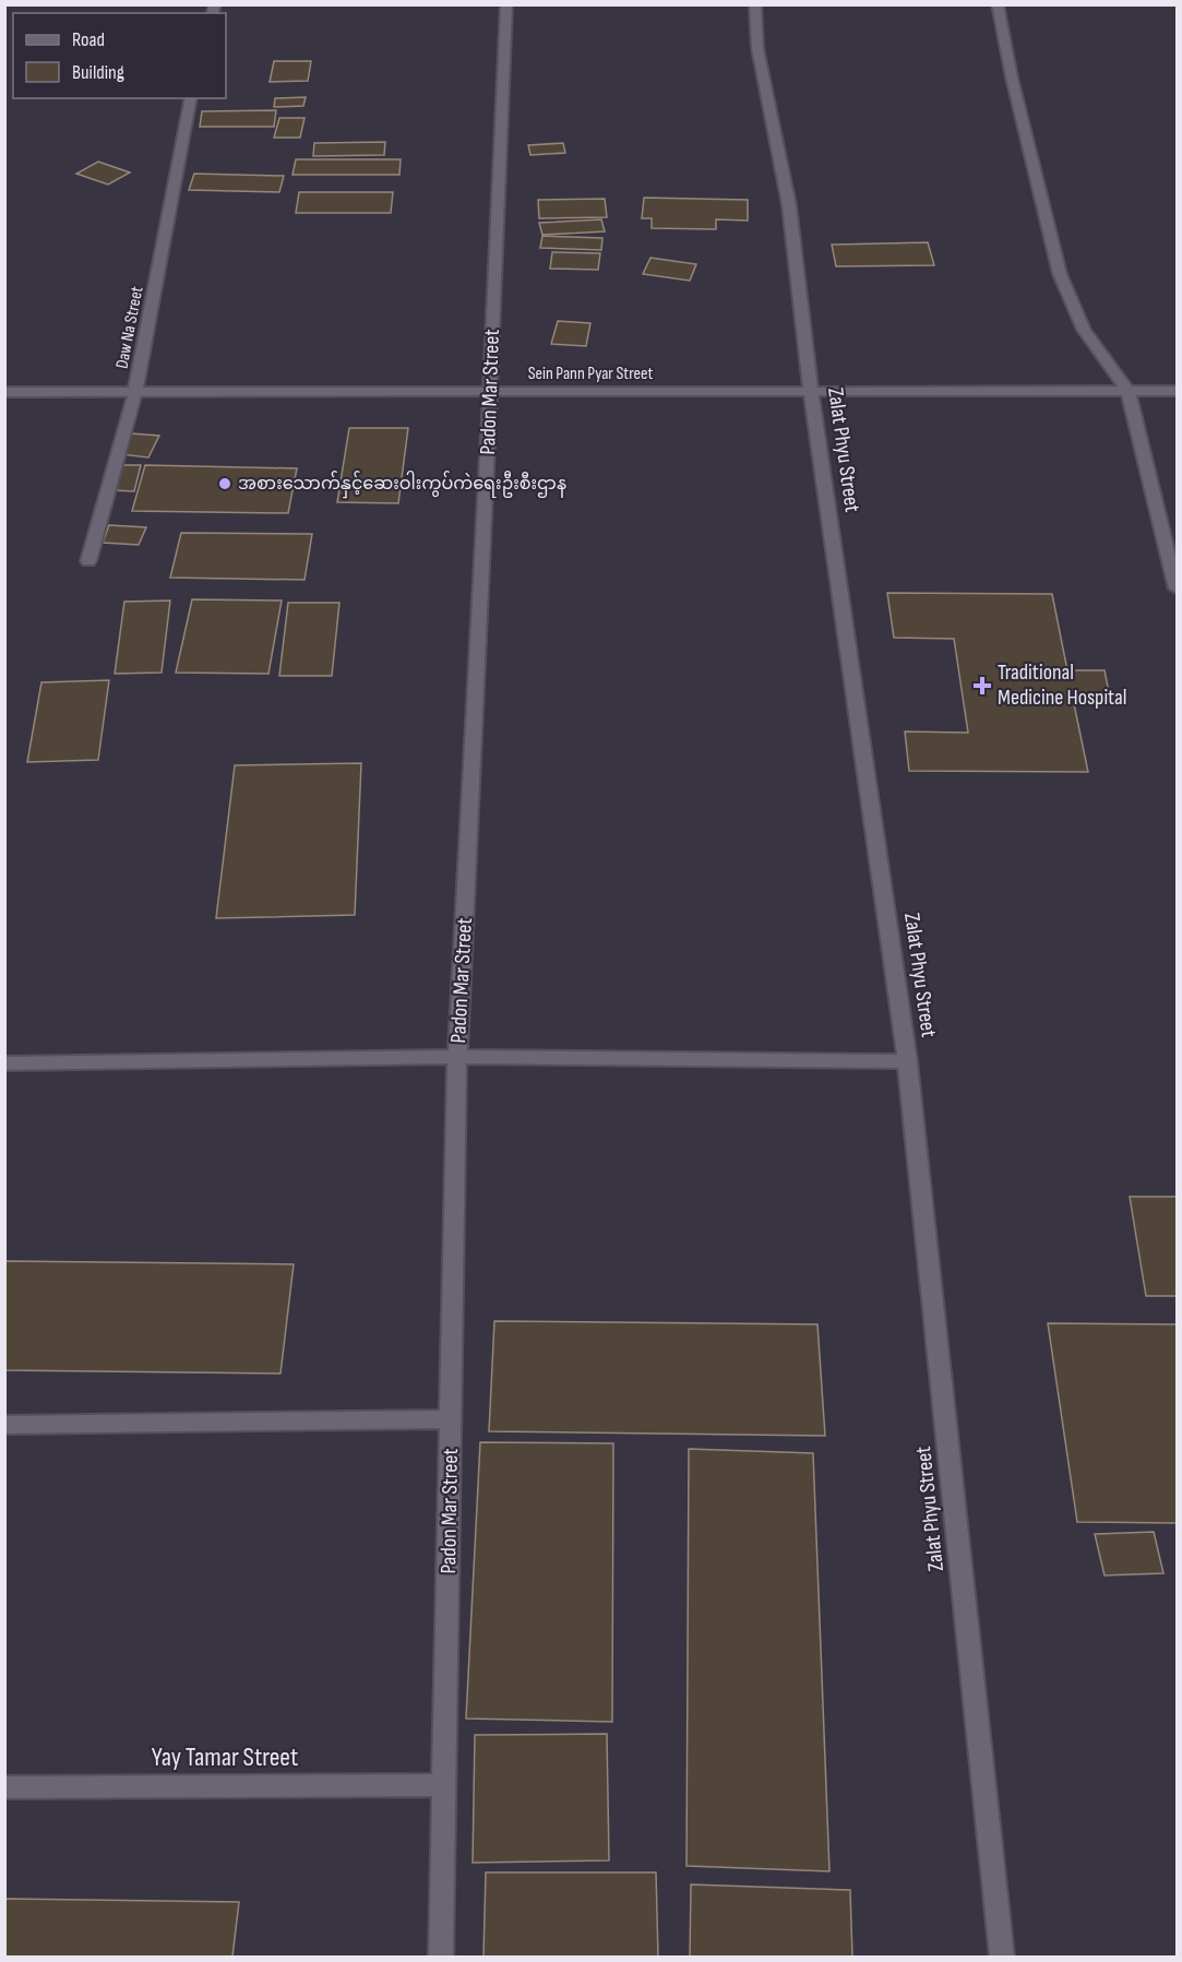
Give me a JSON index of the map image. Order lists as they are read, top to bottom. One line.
{"streets":{"street":["Daw Na Street","Sein Pann Pyar Street","Padon Mar Street","Zalat Phyu Street","Yay Tamar Street"]},"crossings":[["Daw Na Street","Sein Pann Pyar Street"],["Sein Pann Pyar Street","Padon Mar Street"],["Sein Pann Pyar Street","Zalat Phyu Street"],["Padon Mar Street","Yay Tamar Street"]],"places":{"other":["အစားသောက်နှင့်ဆေးဝါးကွပ်ကဲရေးဦးစီးဌာန"],"health":["Traditional Medicine Hospital"]},"legend":["Road","Building"]}
